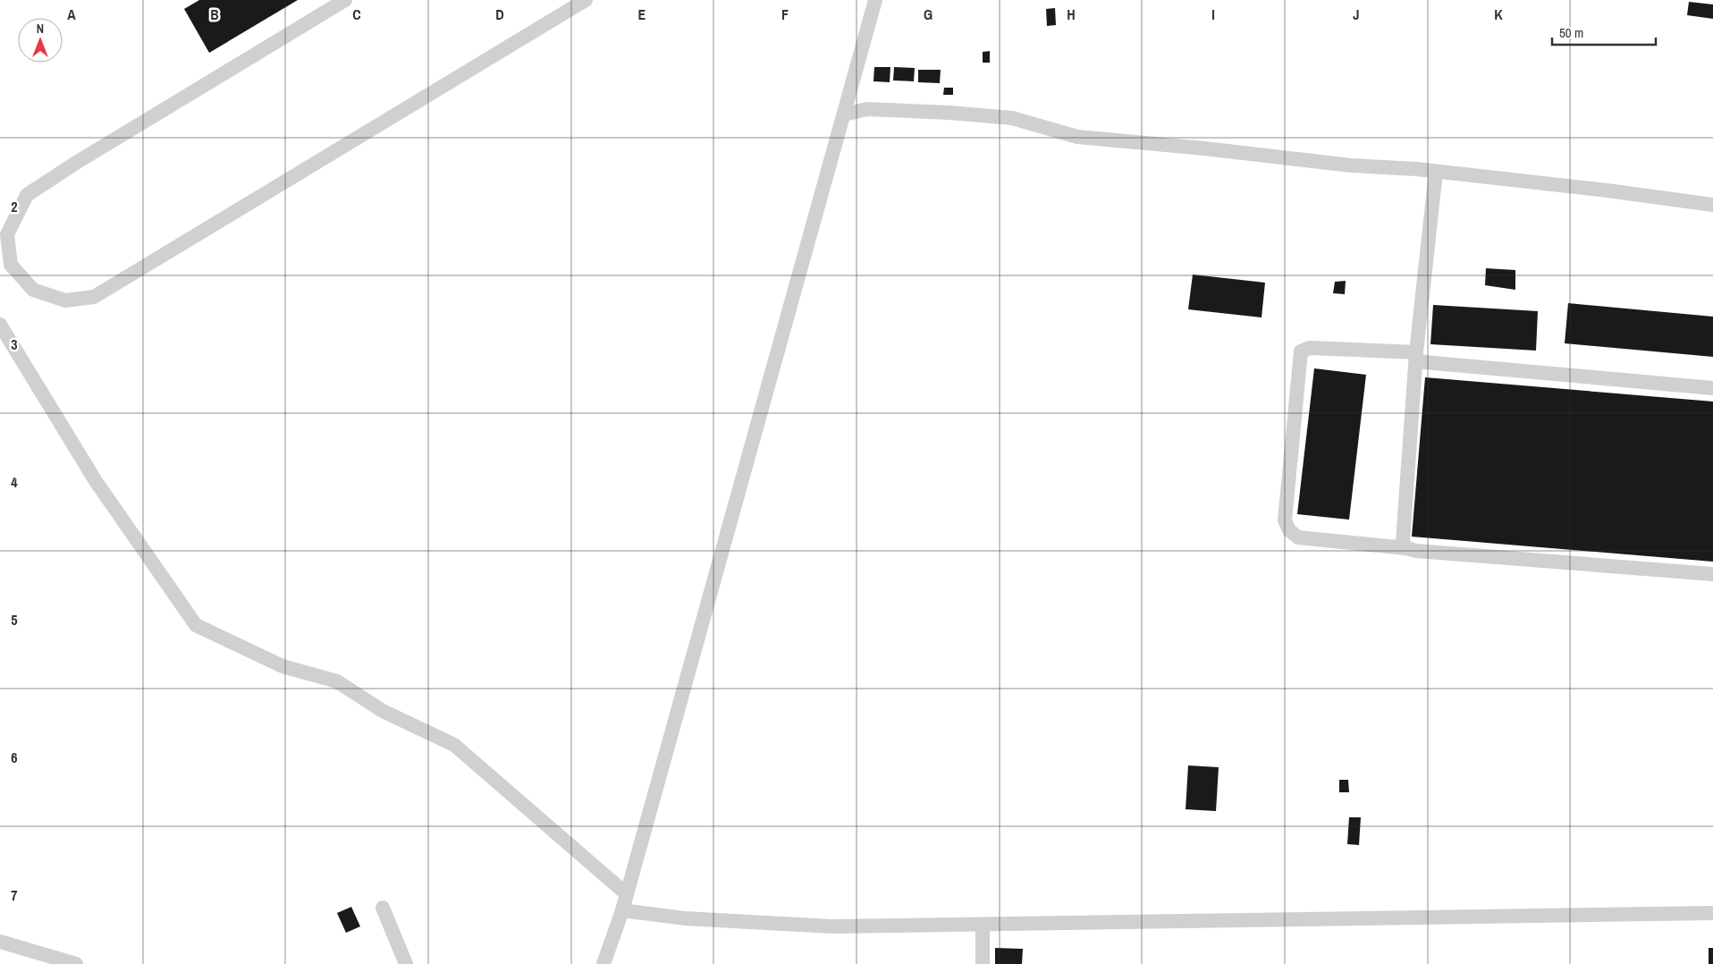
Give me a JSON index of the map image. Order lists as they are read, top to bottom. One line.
{"scale_bar":"50 m","north":"top","grid":{"columns":["A","B","C","D","E","F","G","H","I","J","K"],"rows":["2","3","4","5","6","7"]}}
